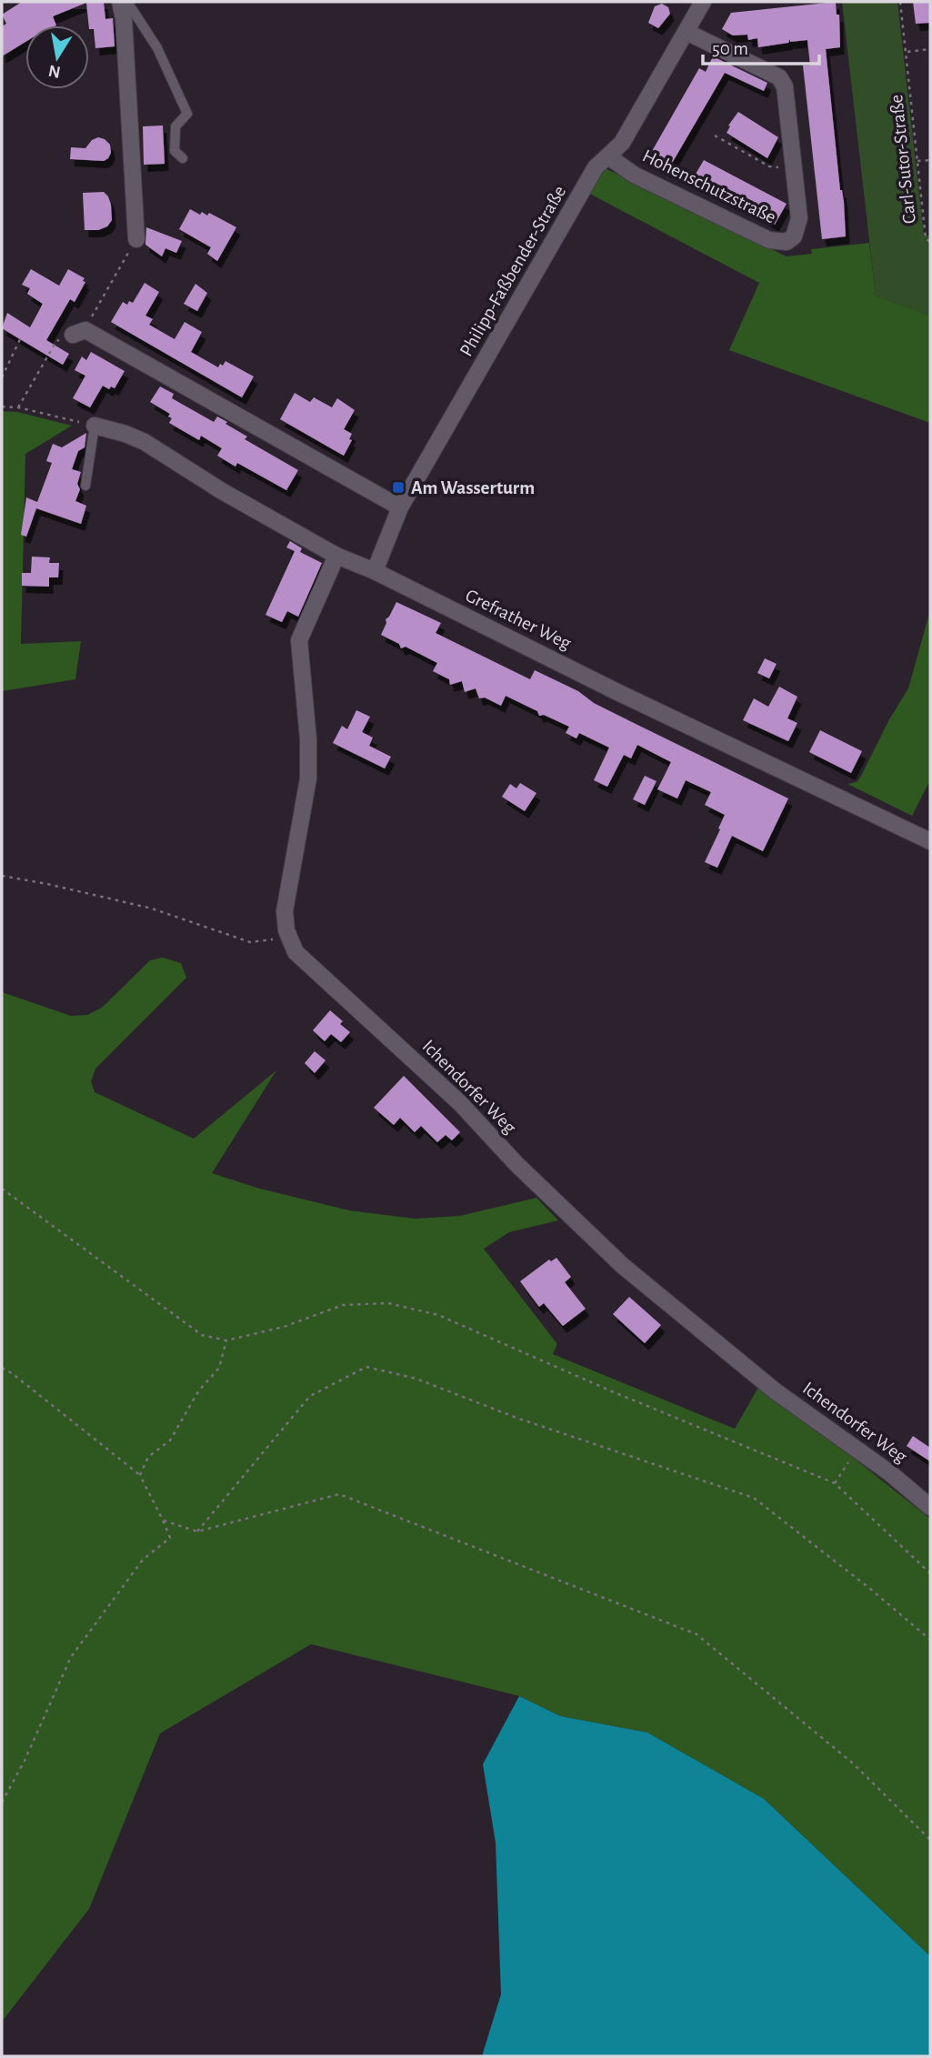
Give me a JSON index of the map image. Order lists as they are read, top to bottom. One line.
{"streets":{"street":["Hohenschutzstraße","Philipp-Faßbender-Straße","Grefrather Weg","Ichendorfer Weg"],"path":["Carl-Sutor-Straße"]},"crossings":[["Hohenschutzstraße","Philipp-Faßbender-Straße"],["Philipp-Faßbender-Straße","Grefrather Weg"]],"places":{"transit":["Am Wasserturm"]},"scale_bar":"50 m","north":"bottom"}
